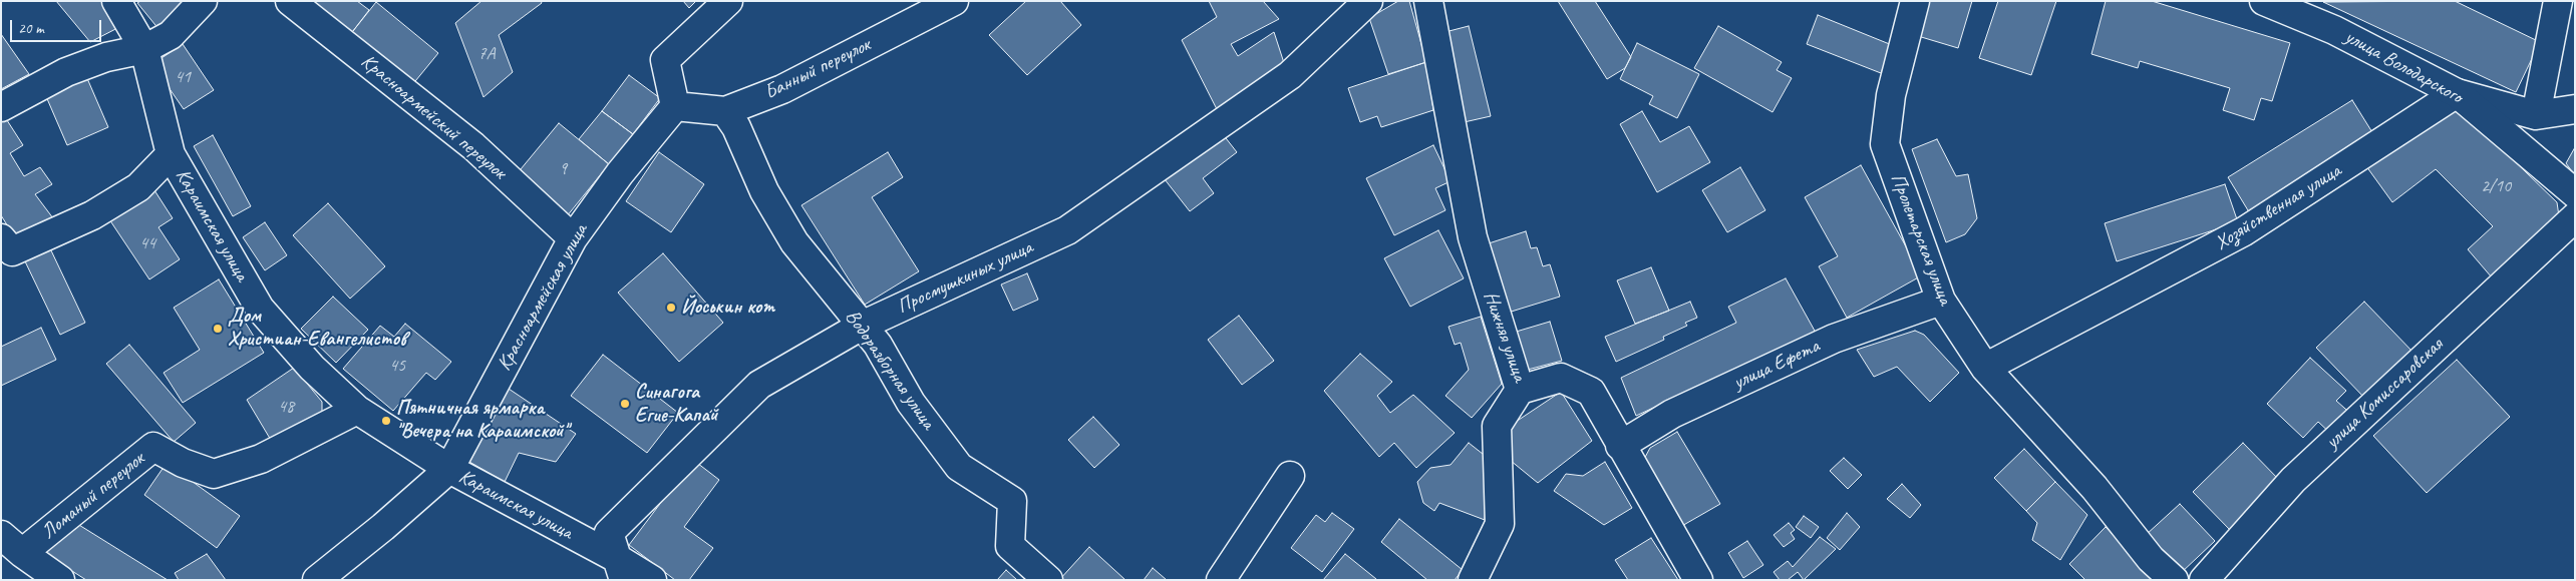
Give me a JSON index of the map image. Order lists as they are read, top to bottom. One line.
{"streets":{"street":["улица Володарского","Банный переулок","Красноармейский переулок","Хозяйственная улица","Караимская улица","Пролетарская улица","Просмушкиных улица","Красноармейская улица","Нижняя улица","улица Ефета","Водоразборная улица","улица Комиссаровская","Ломаный переулок"]},"crossings":[["улица Володарского","Хозяйственная улица"],["Банный переулок","Красноармейская улица"],["Банный переулок","Водоразборная улица"],["Красноармейский переулок","Красноармейская улица"],["Хозяйственная улица","Пролетарская улица"],["Караимская улица","Просмушкиных улица"],["Караимская улица","Красноармейская улица"],["Караимская улица","Ломаный переулок"],["Пролетарская улица","улица Ефета"],["Просмушкиных улица","Водоразборная улица"],["Нижняя улица","улица Ефета"]],"places":["Йоськин кот","Дом Христиан-Евангелистов","Синагога Егие-Капай","Пятничная ярмарка \"Вечера на Караимской\""],"house_numbers":["7А","41","9","2/10","44","45","48"],"scale_bar":"20 m"}
